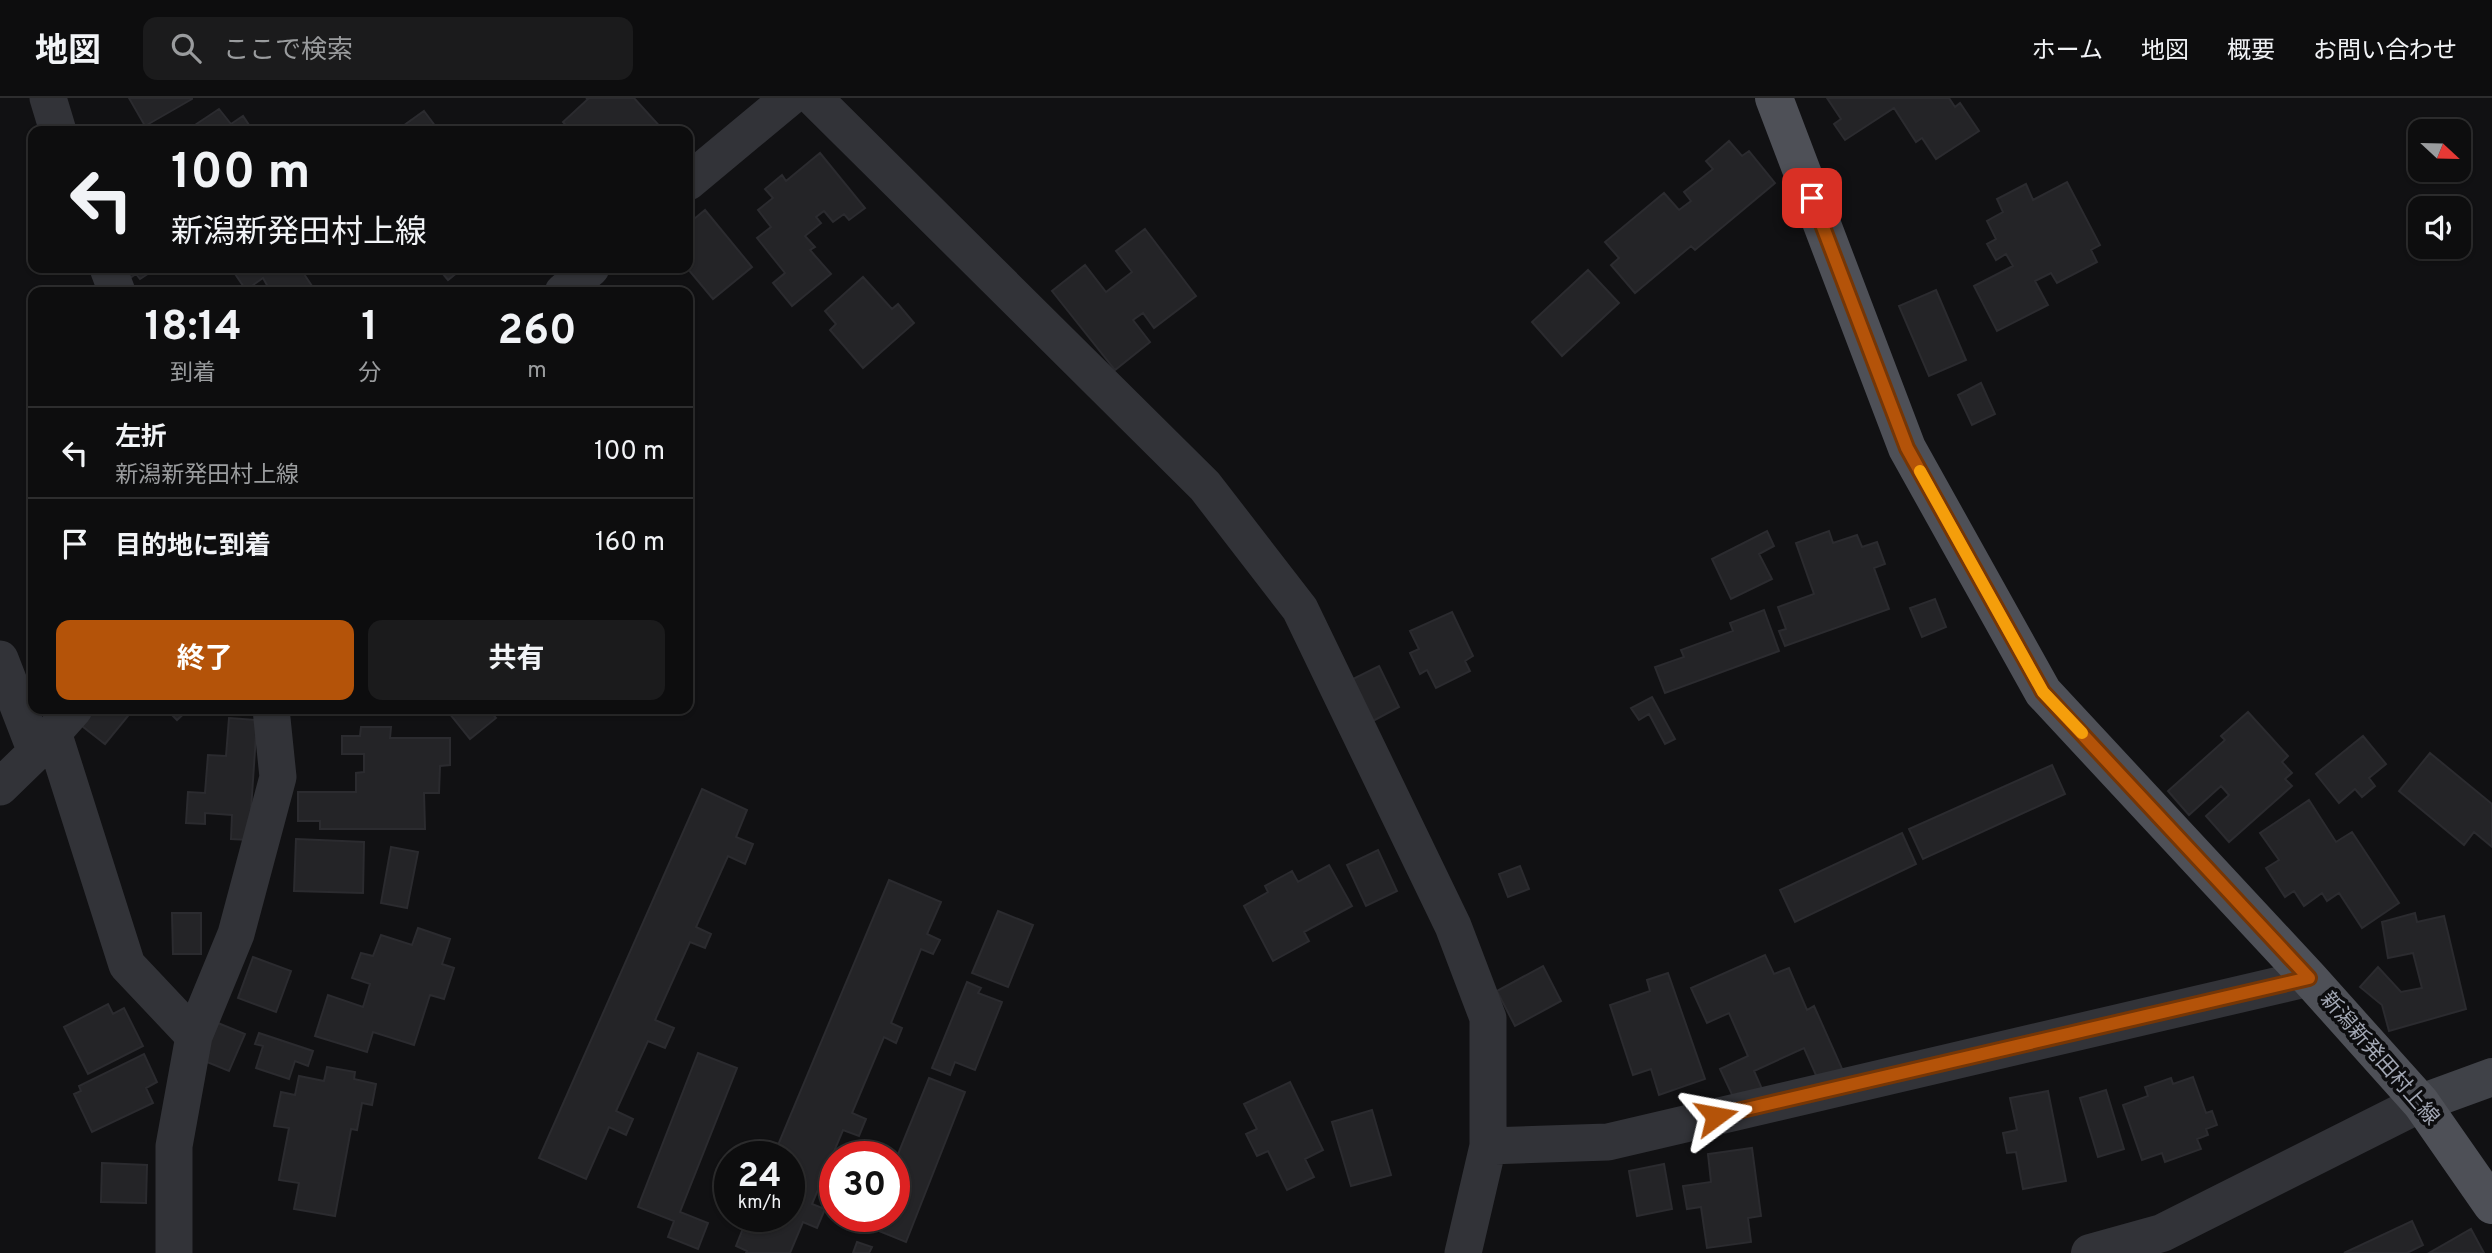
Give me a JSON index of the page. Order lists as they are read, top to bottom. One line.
{"streets":{"main road":["新潟新発田村上線"]},"north":"right","page":{"header":"地図","search":"ここで検索","nav":["ホーム","地図","概要","お問い合わせ"],"turn":["100 m","新潟新発田村上線"],"eta":["18:14","到着","1","分","260","m"],"list":[{"name":"左折","note":"新潟新発田村上線","value":"100 m"},{"name":"目的地に到着","value":"160 m"}],"buttons":["終了","共有"],"speed":"24 km/h","limit":"30"}}
